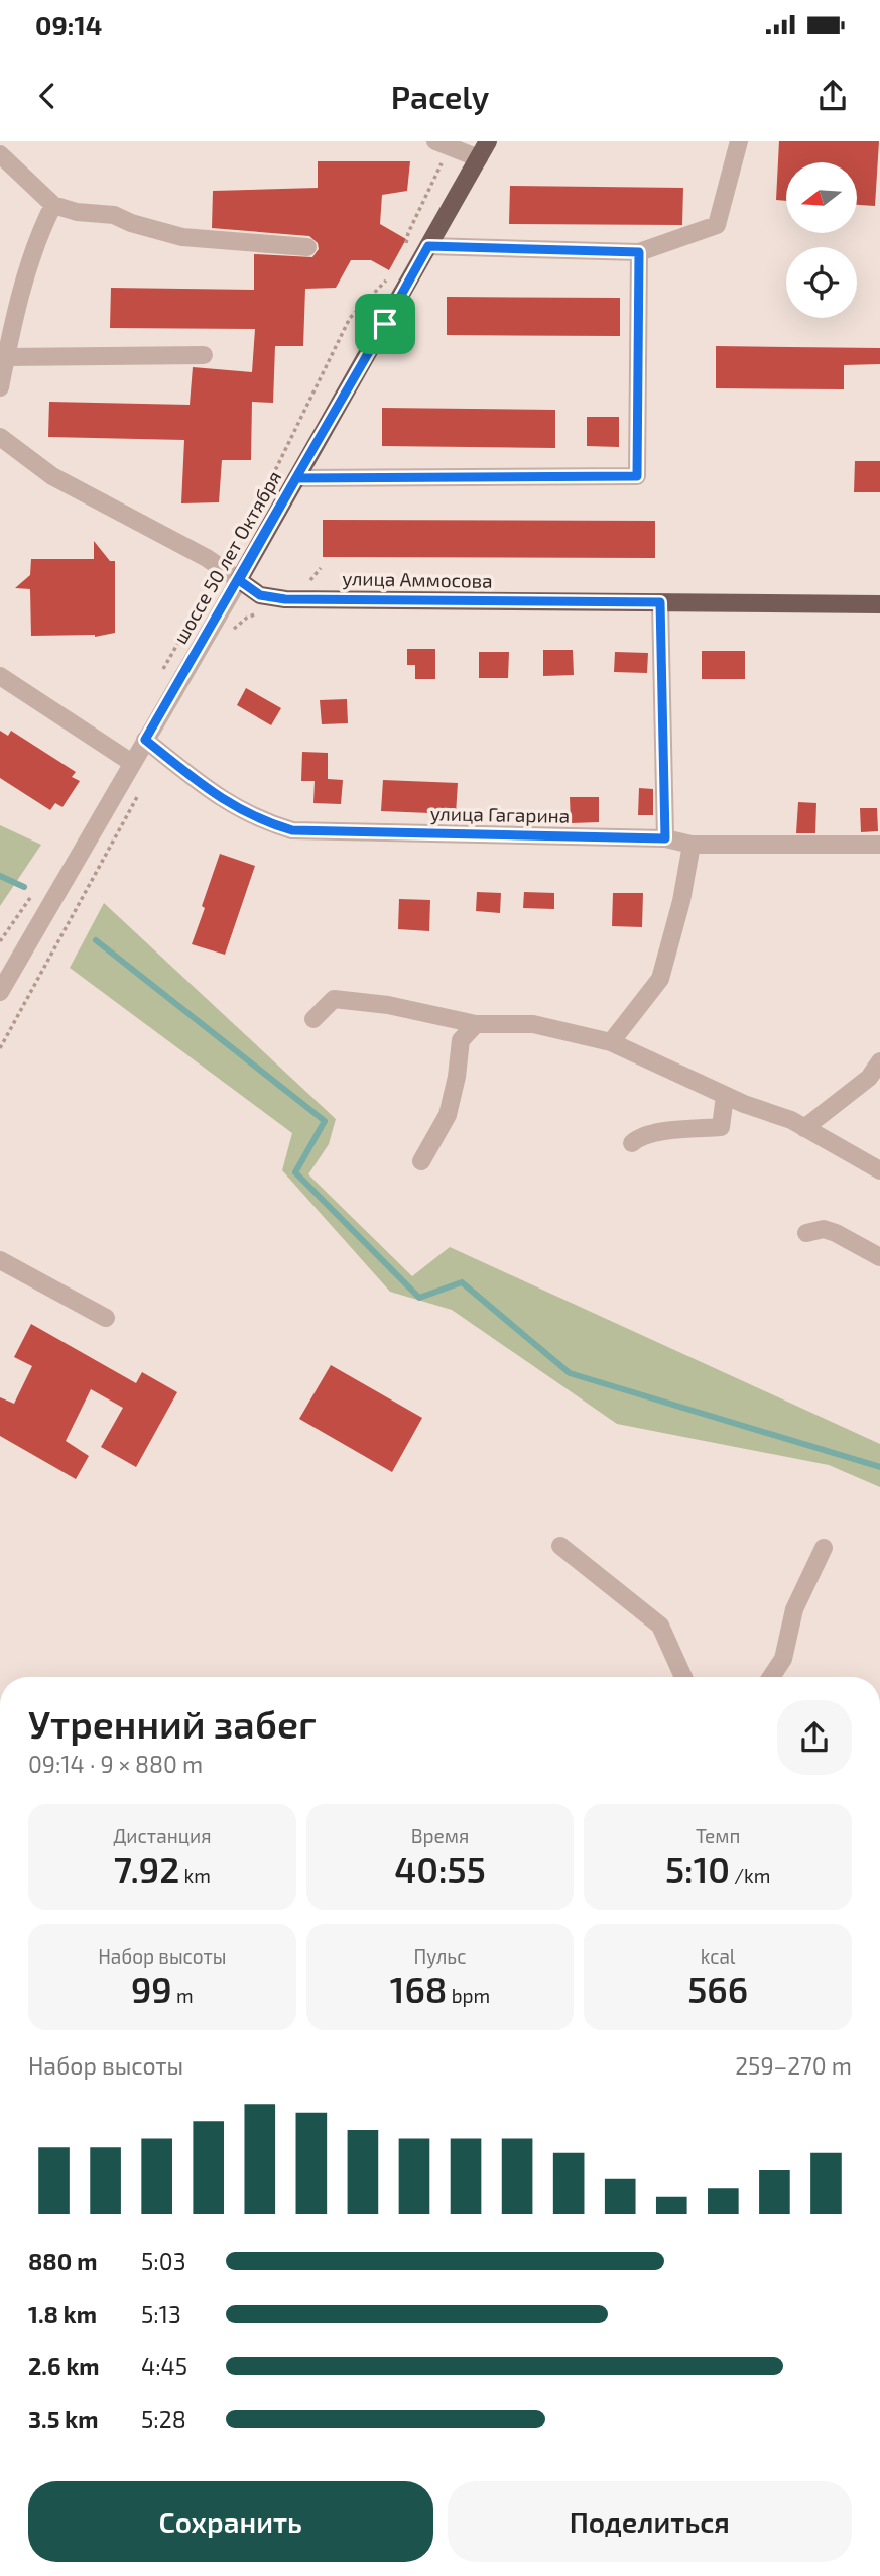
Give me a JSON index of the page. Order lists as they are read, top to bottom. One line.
{"streets":{"main road":["шоссе 50 лет Октября","улица Аммосова"],"street":["улица Гагарина"]},"crossings":[["шоссе 50 лет Октября","улица Аммосова"],["шоссе 50 лет Октября","улица Гагарина"]],"north":"left","page":{"status":"09:14","header":"Pacely","heading":["Утренний забег","09:14 · 9 × 880 m"],"stats":[["Дистанция","7.92 km"],["Время","40:55"],["Темп","5:10 /km"],["Набор высоты","99 m"],["Пульс","168 bpm"],["kcal","566"]],"chart":["Набор высоты","259–270 m"],"list":[{"name":"880 m","note":"5:03"},{"name":"1.8 km","note":"5:13"},{"name":"2.6 km","note":"4:45"},{"name":"3.5 km","note":"5:28"}],"buttons":["Сохранить","Поделиться"]}}
